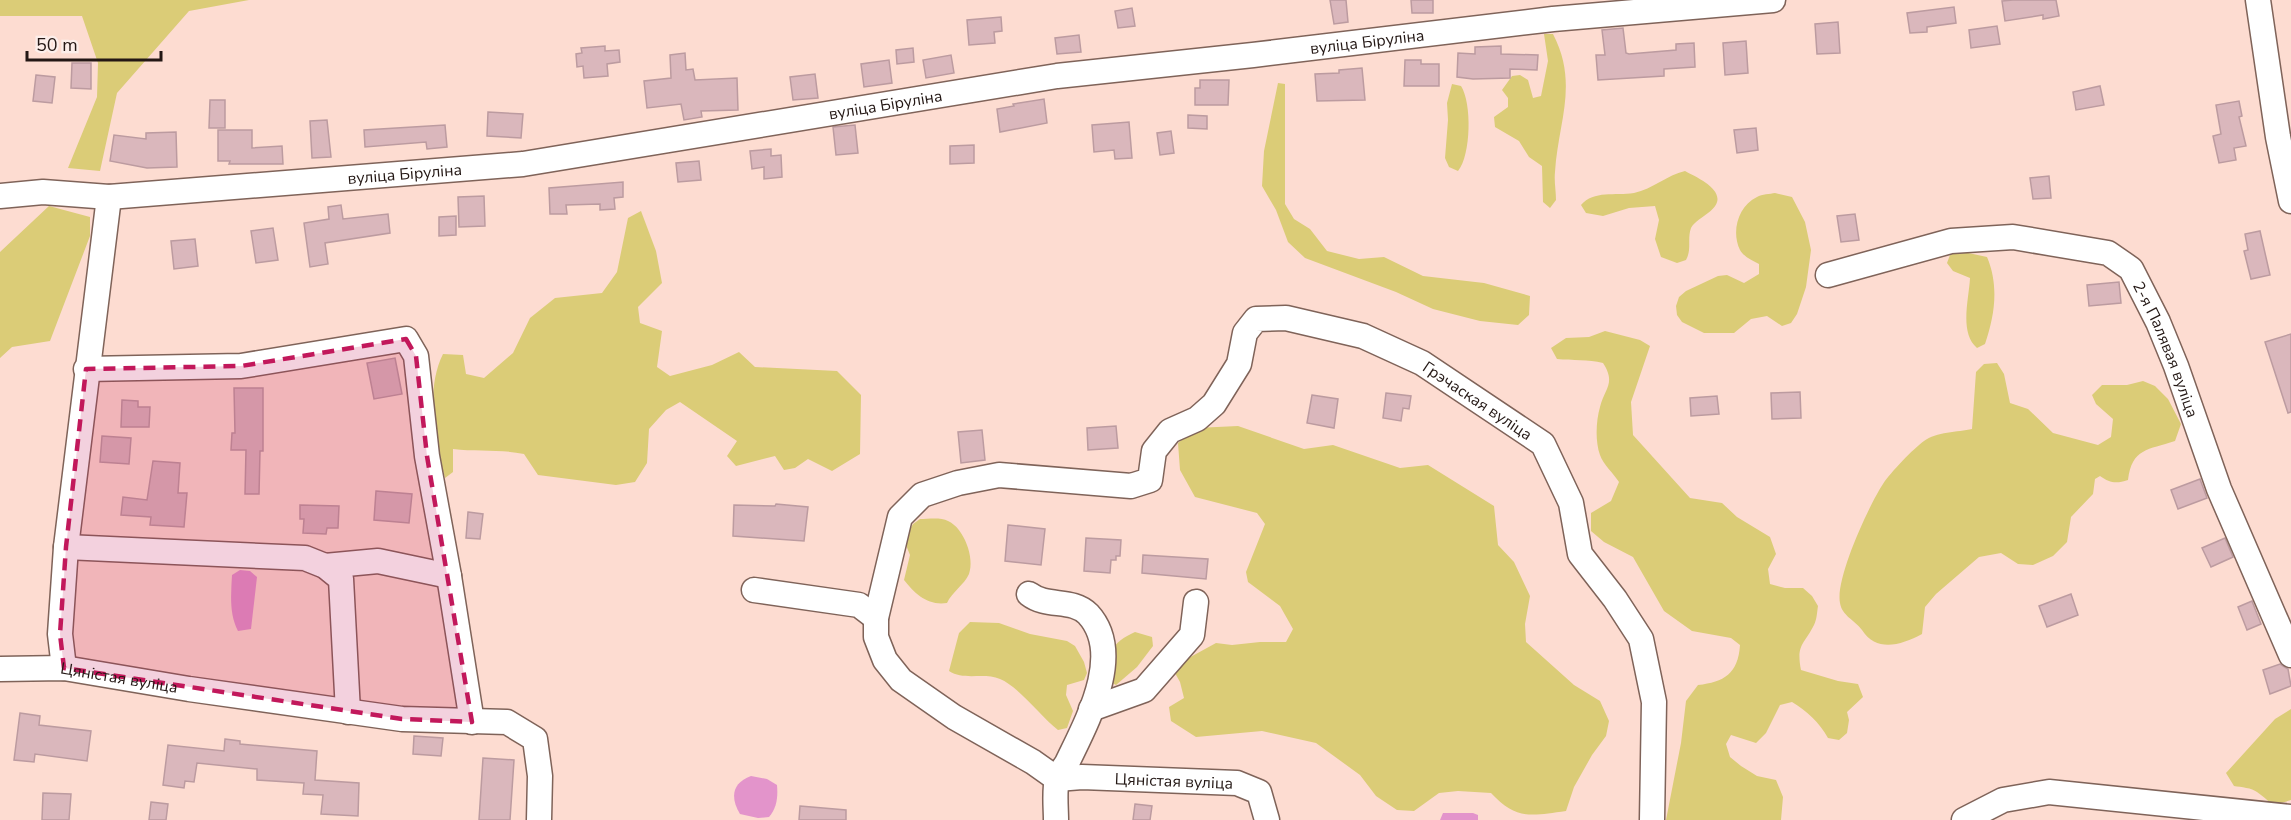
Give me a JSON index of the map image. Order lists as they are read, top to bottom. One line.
{"streets":{"street":["вуліца Біруліна","2-я Палявая вуліца","Грэчаская вуліца","Цяністая вуліца"]},"crossings":[["вуліца Біруліна","Цяністая вуліца"]],"scale_bar":"50 m"}
